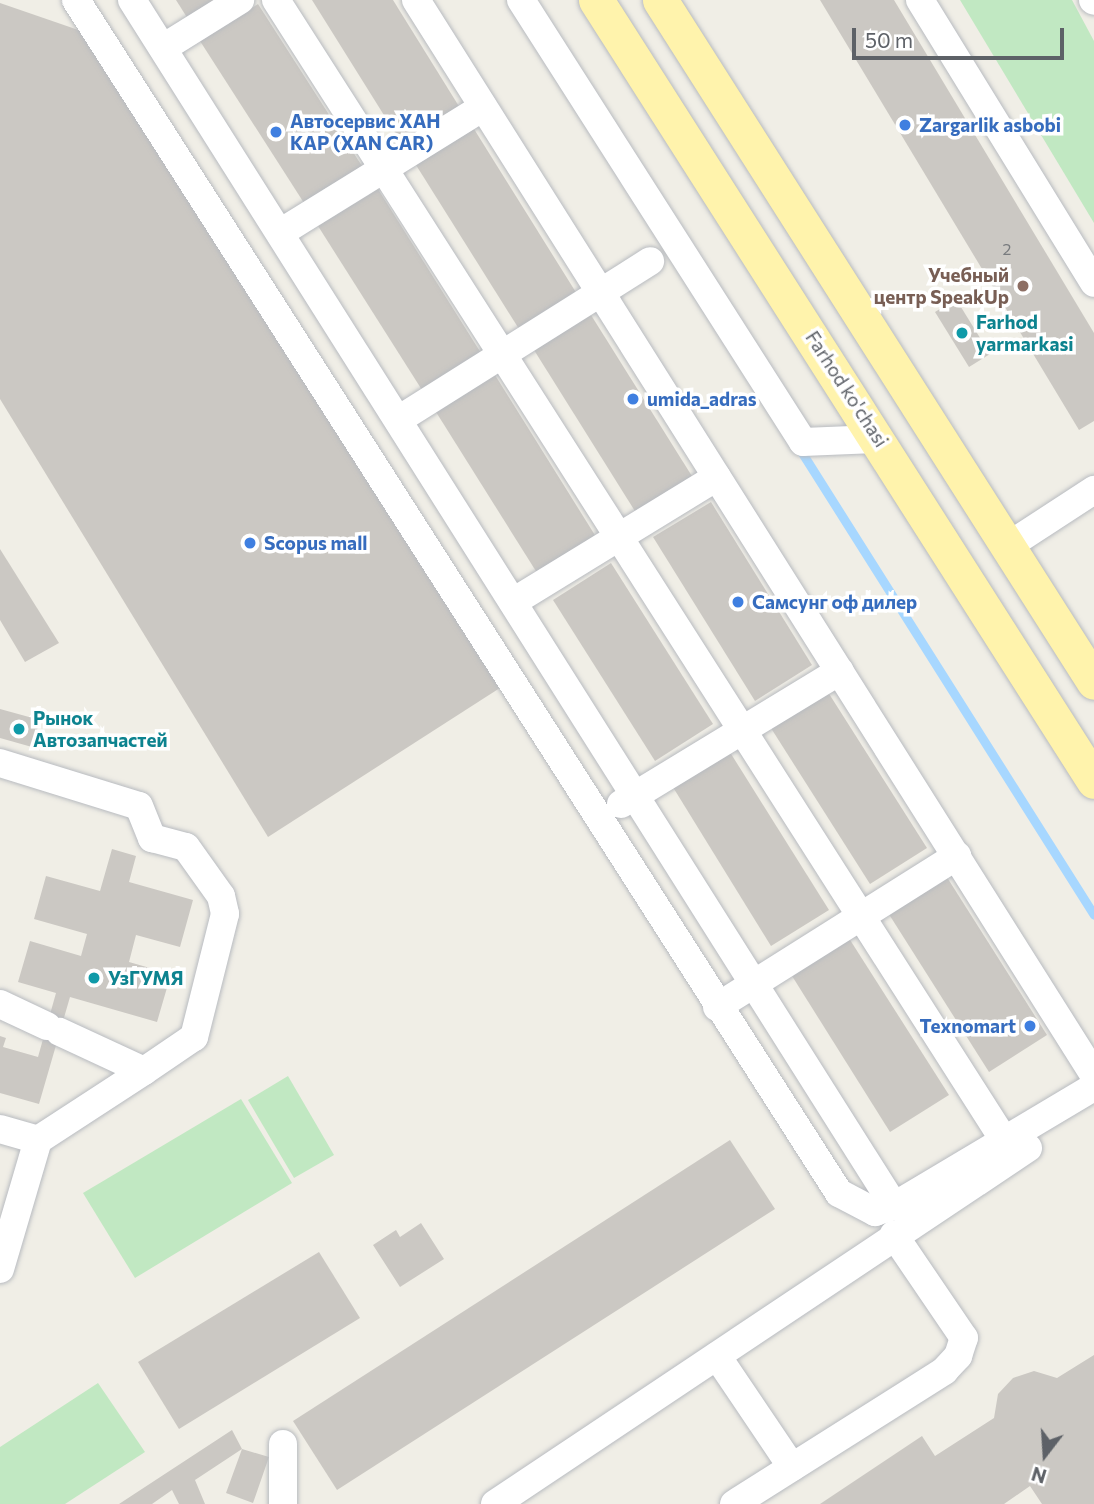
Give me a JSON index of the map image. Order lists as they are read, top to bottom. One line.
{"streets":{"main road":["Farhod ko'chasi"]},"places":["Zargarlik asbobi","Автосервис ХАН КАР (XAN CAR)","Учебный центр SpeakUp","Farhod yarmarkasi","umida_adras","Scopus mall","Самсунг оф дилер","Рынок Автозапчастей","УзГУМЯ","Texnomart"],"house_numbers":["2"],"scale_bar":"50 m","north":"bottom"}
